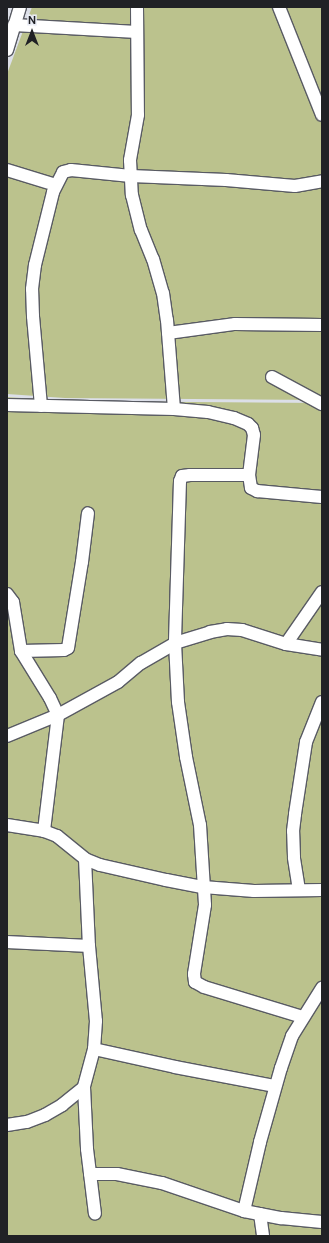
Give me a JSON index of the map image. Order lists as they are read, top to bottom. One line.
{"north":"top"}
